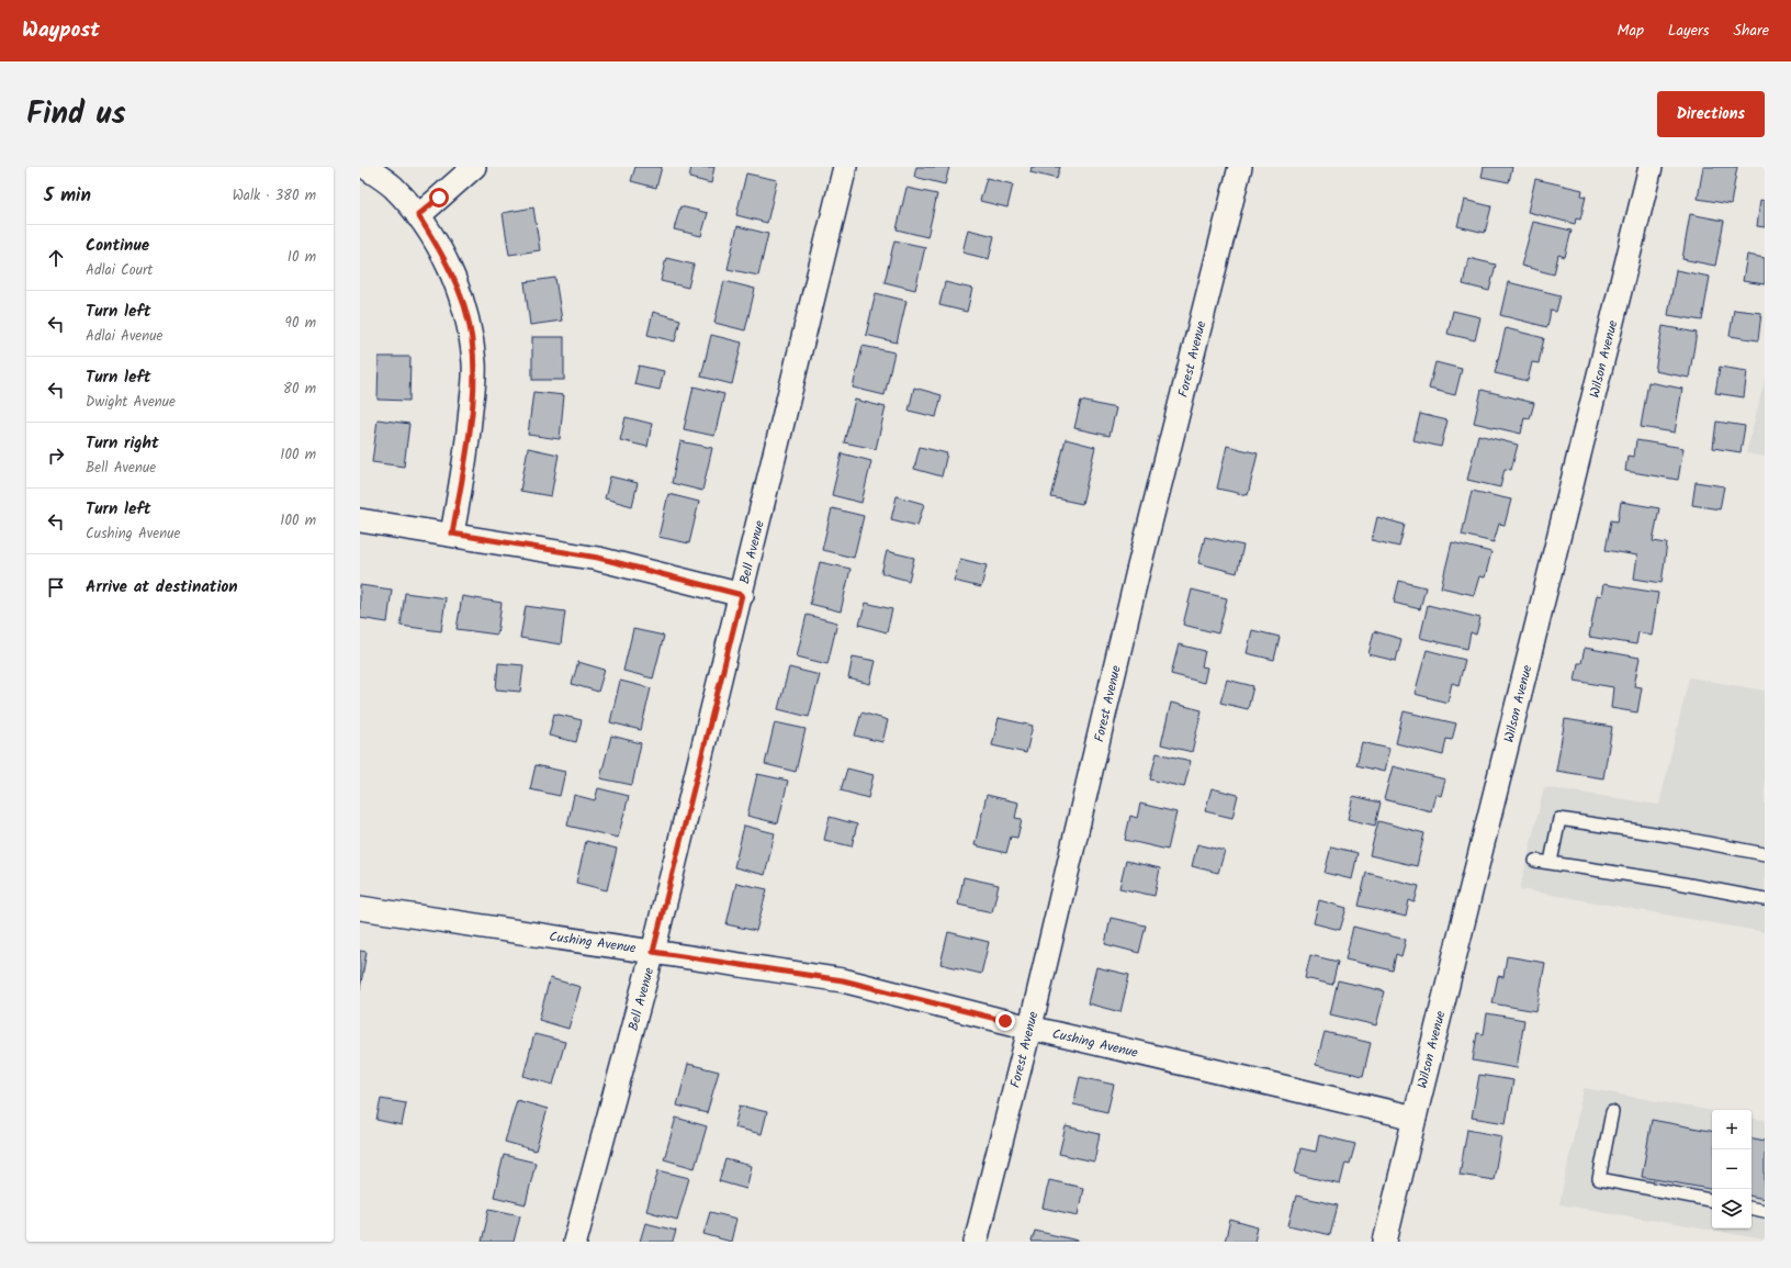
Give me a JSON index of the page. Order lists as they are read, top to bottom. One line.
{"streets":{"street":["Forest Avenue","Wilson Avenue","Bell Avenue","Cushing Avenue"]},"crossings":[["Forest Avenue","Cushing Avenue"],["Wilson Avenue","Cushing Avenue"],["Bell Avenue","Cushing Avenue"]],"page":{"header":"Waypost","nav":["Map","Layers","Share"],"title":"Find us","buttons":"Directions","heading":["5 min","Walk · 380 m"],"list":[["Continue","Adlai Court","10 m"],["Turn left","Adlai Avenue","90 m"],["Turn left","Dwight Avenue","80 m"],["Turn right","Bell Avenue","100 m"],["Turn left","Cushing Avenue","100 m"],"Arrive at destination"],"map_buttons":["+","−"]}}
